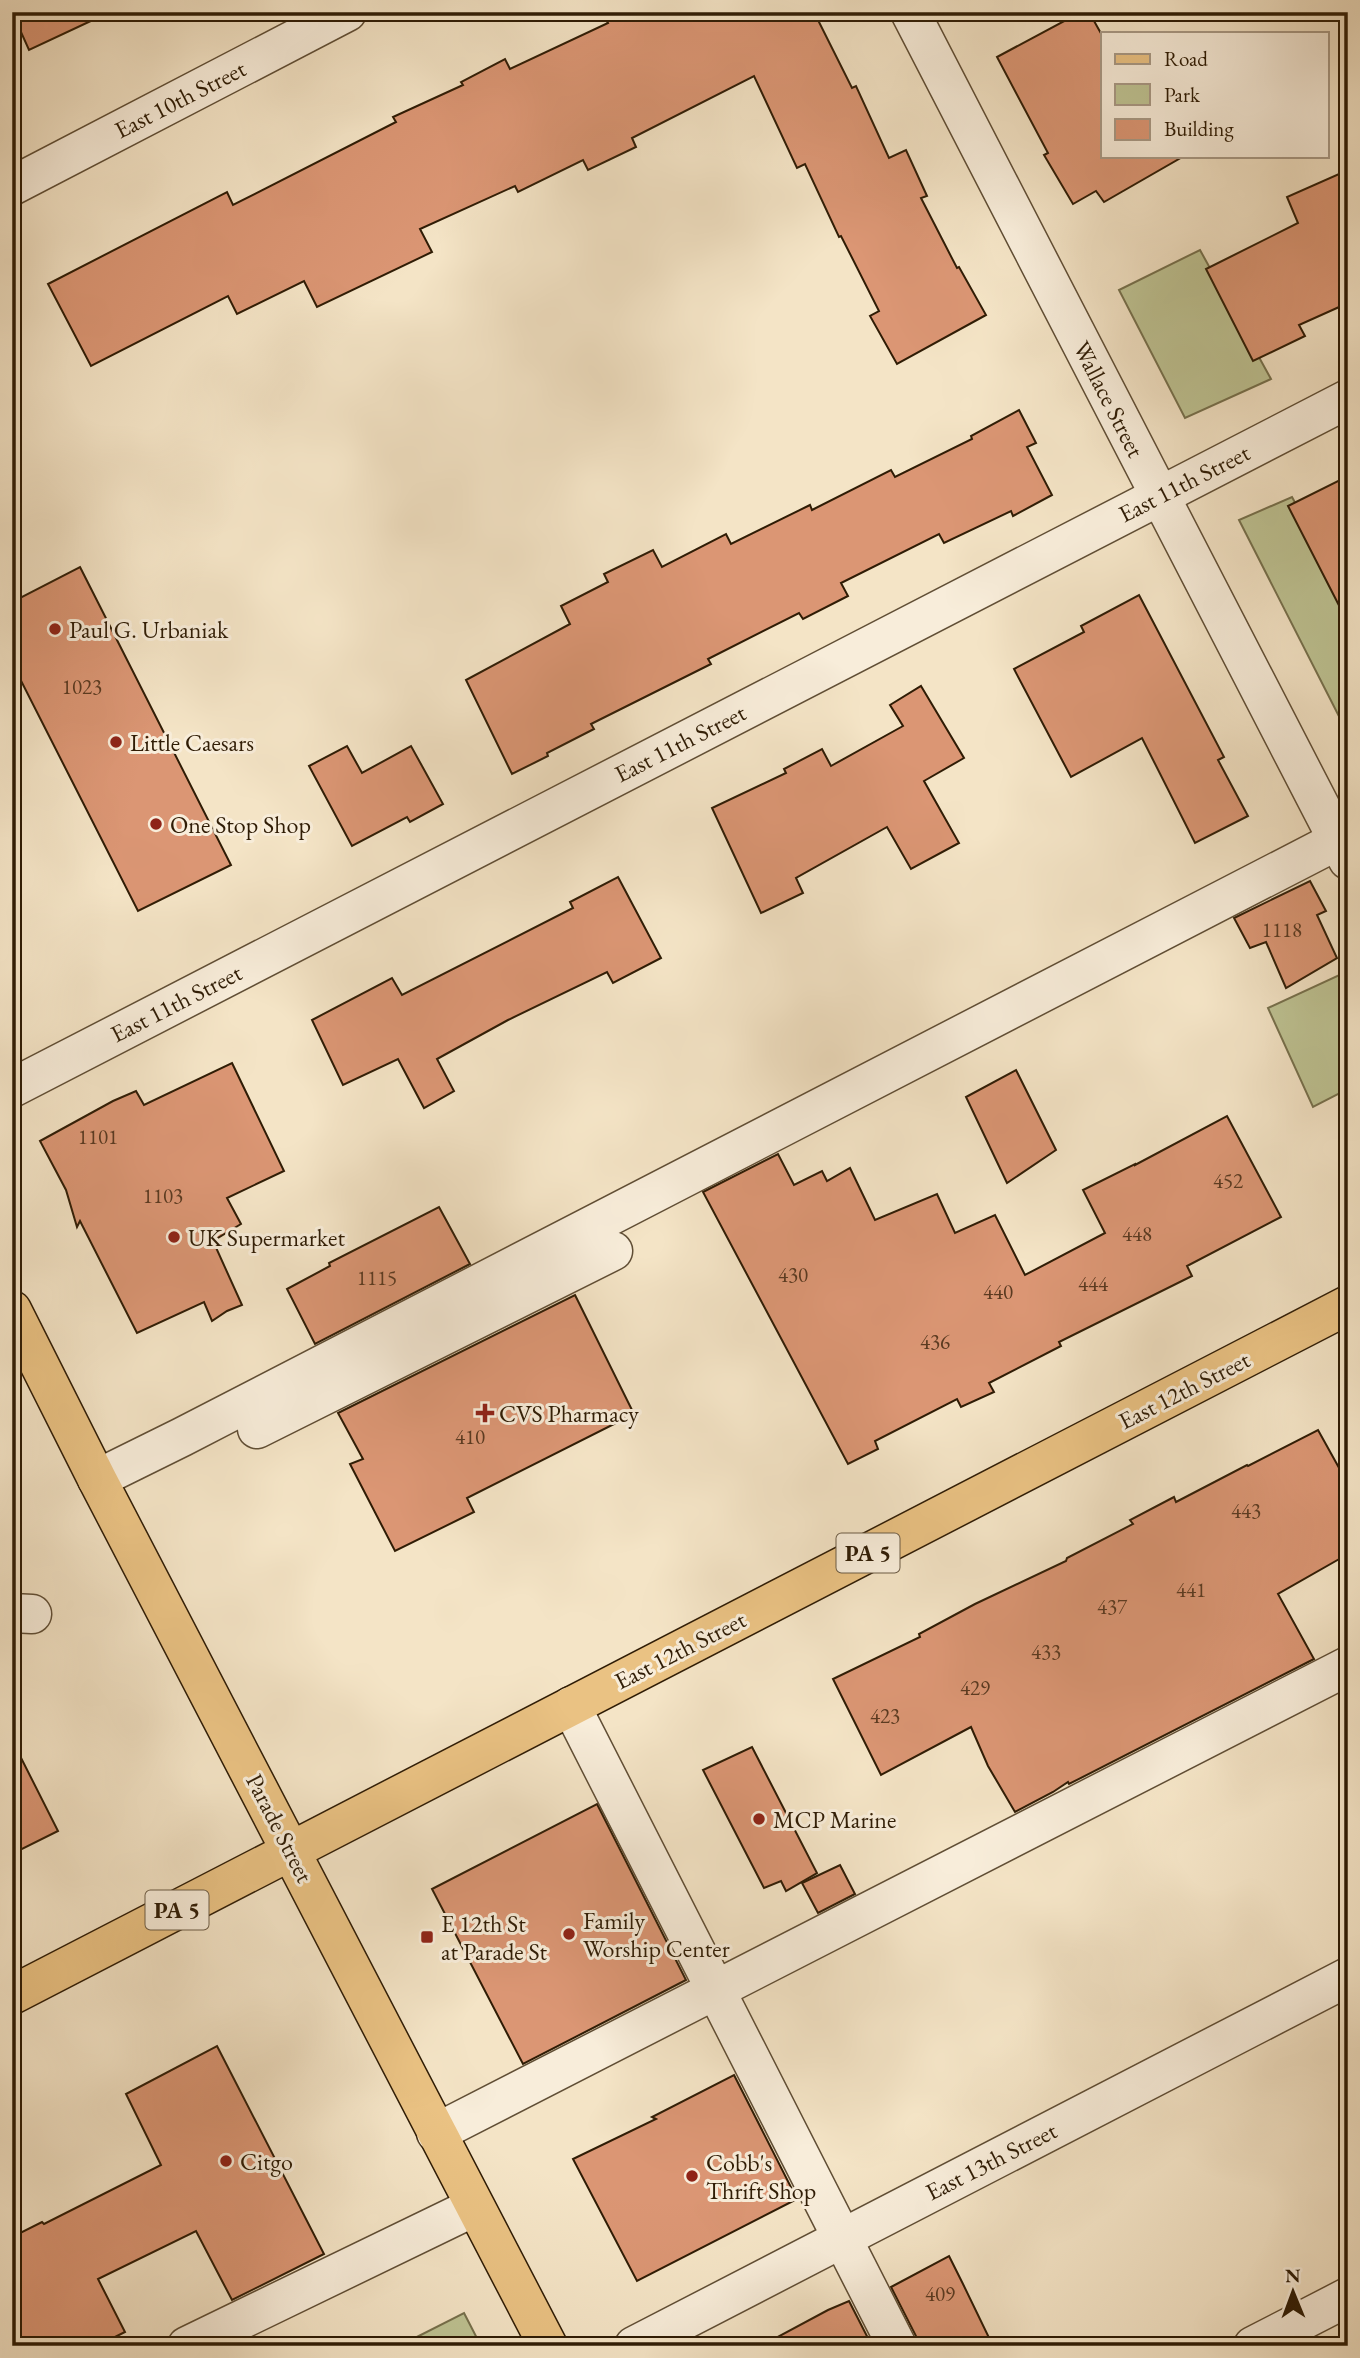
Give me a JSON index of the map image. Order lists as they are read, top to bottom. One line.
{"streets":{"main road":["East 12th Street","PA 5","Parade Street"],"street":["East 10th Street","Wallace Street","East 11th Street","East 13th Street"]},"crossings":[["Wallace Street","East 11th Street"],["East 12th Street","Parade Street"]],"places":{"other":["Paul G. Urbaniak","Little Caesars","One Stop Shop","UK Supermarket","MCP Marine","Family Worship Center","Citgo","Cobb's Thrift Shop"],"health":["CVS Pharmacy"],"transit":["E 12th St at Parade St"]},"house_numbers":["1023","1118","1101","452","1103","448","430","1115","444","440","436","410","443","441","437","433","429","423","409"],"legend":["Road","Park","Building"],"north":"top"}
